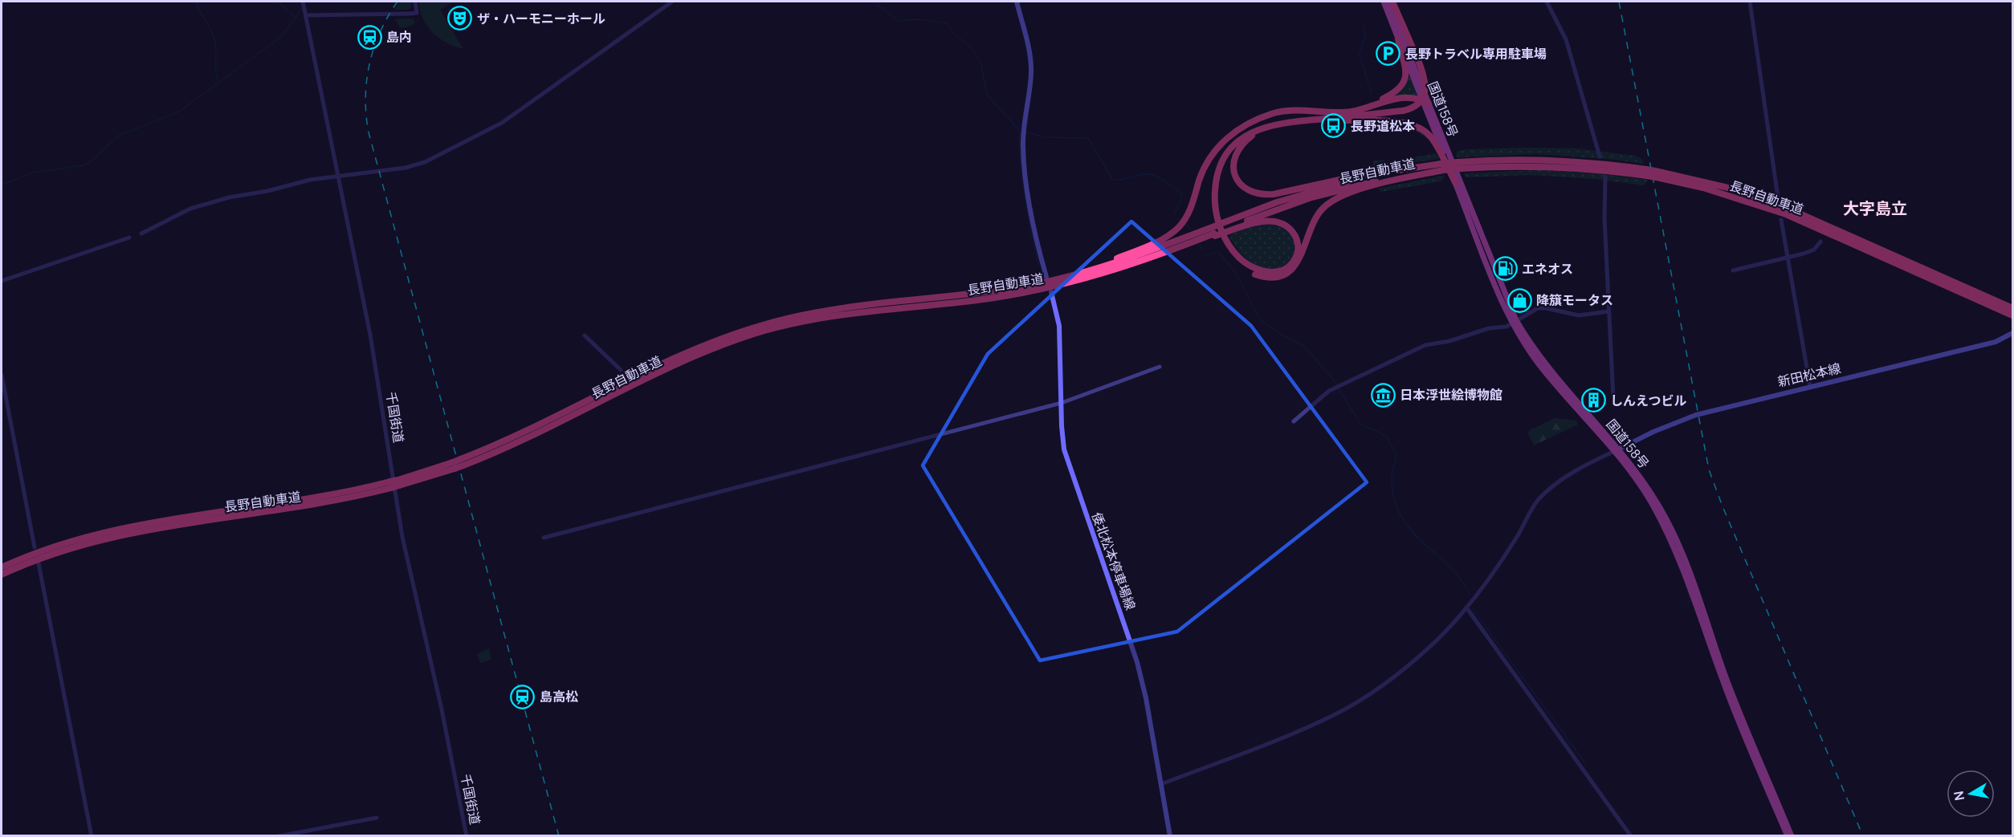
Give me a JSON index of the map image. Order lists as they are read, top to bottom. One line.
{"streets":{"highway":["国道158号","長野自動車道"],"main road":["新田松本線","倭北松本停車場線"],"street":["千国街道"]},"crossings":[["国道158号","新田松本線"]],"districts":["大字島立"],"places":{"theatre":["ザ・ハーモニーホール"],"station":["島内","島高松"],"parking":["長野トラベル専用駐車場"],"bus stop":["長野道松本"],"fuel station":["エネオス"],"shop":["降簱モータス"],"museum":["日本浮世絵博物館"],"building":["しんえつビル"]},"north":"left"}
